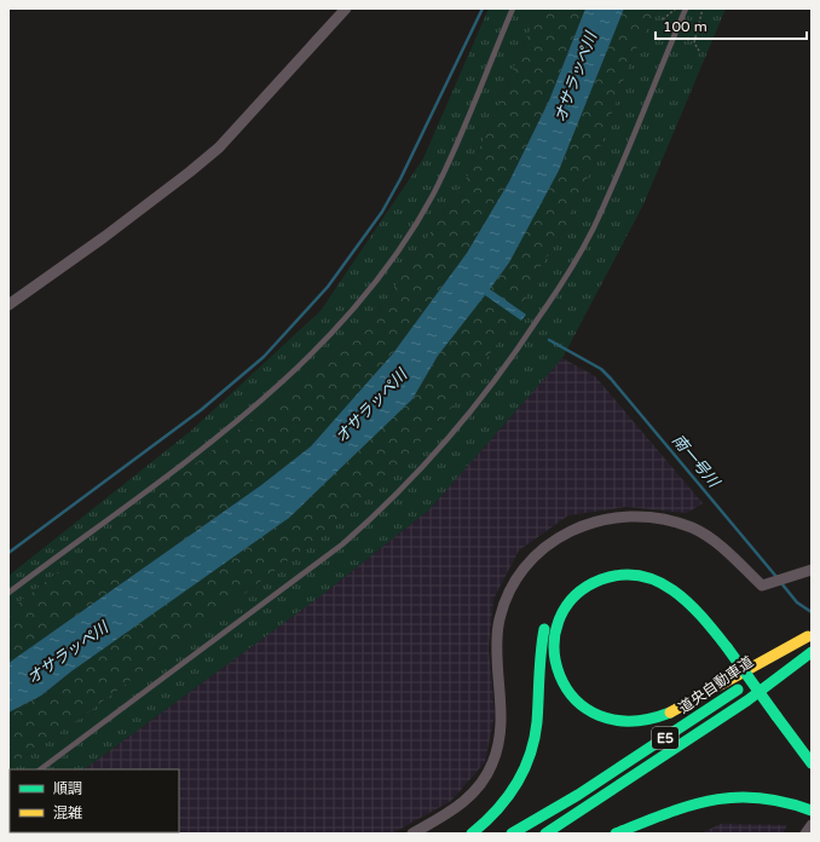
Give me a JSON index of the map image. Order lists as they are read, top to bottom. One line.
{"streets":{"highway":["道央自動車道","E5"]},"water":["オサラッペ川","南一号川"],"legend":["順調","混雑"],"scale_bar":"100 m"}
